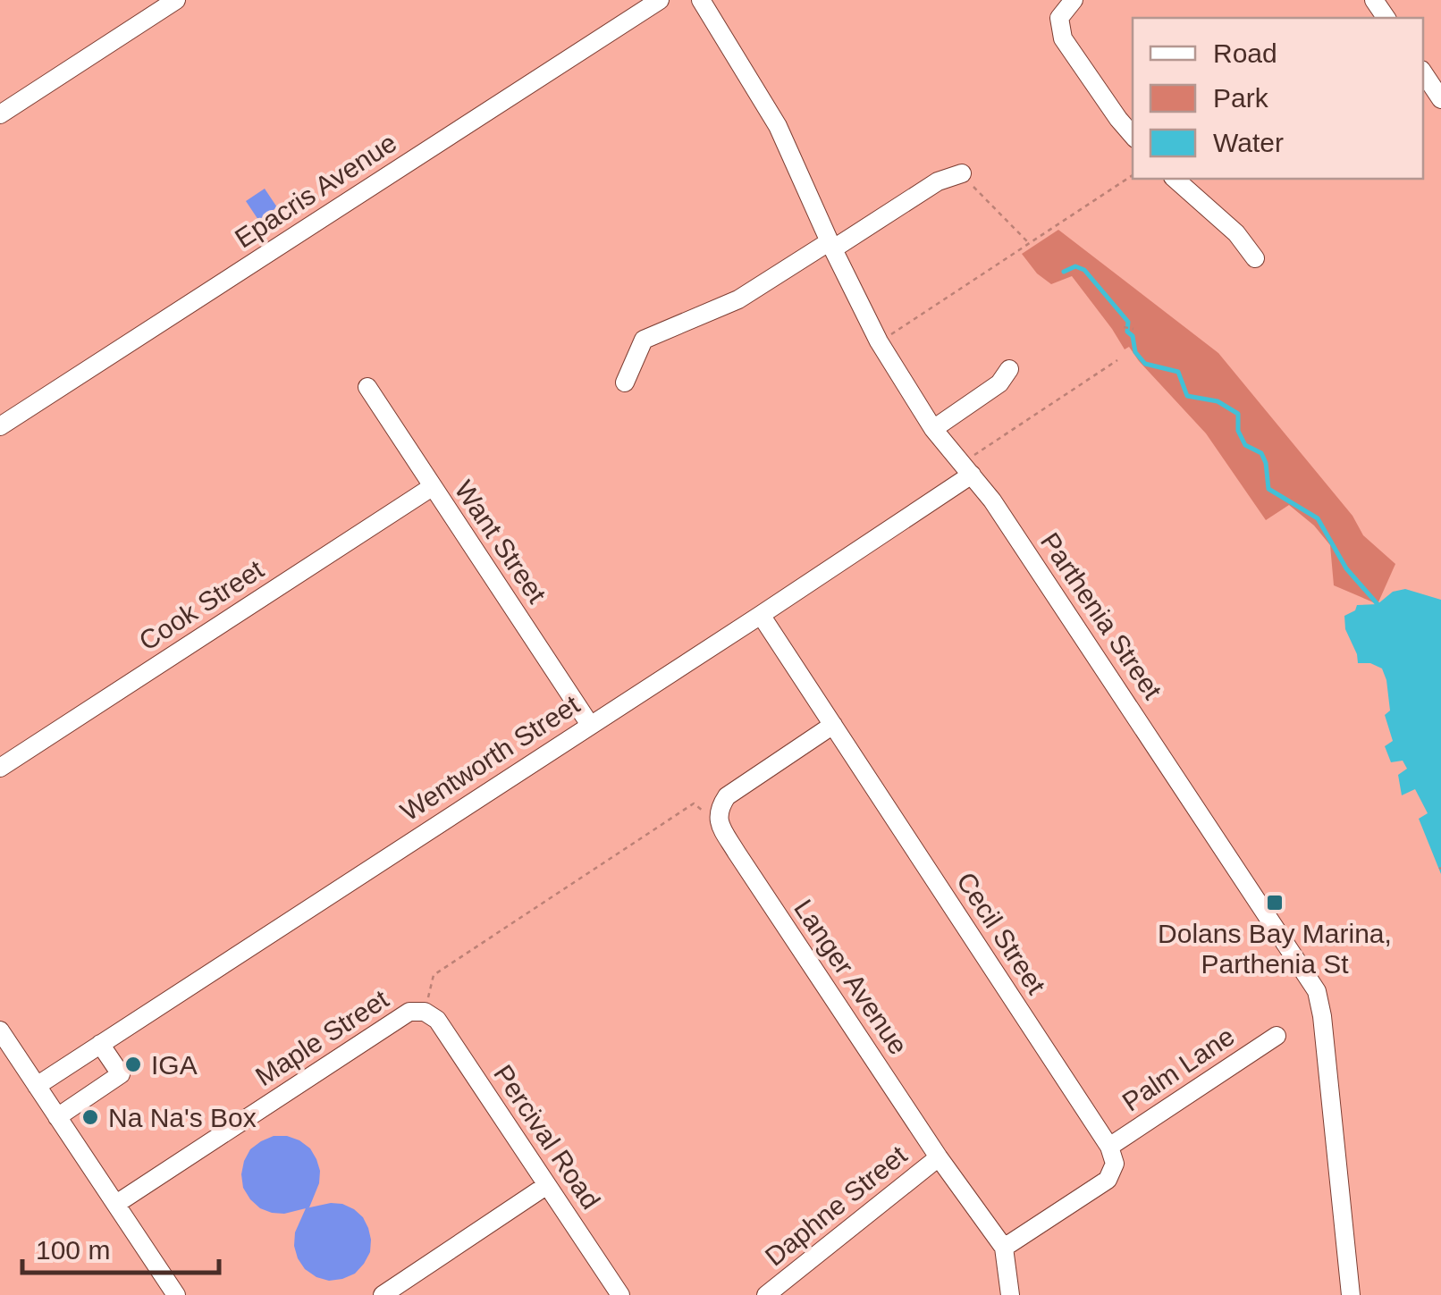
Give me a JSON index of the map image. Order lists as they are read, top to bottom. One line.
{"streets":{"street":["Epacris Avenue","Want Street","Cook Street","Parthenia Street","Wentworth Street","Cecil Street","Langer Avenue","Maple Street","Palm Lane","Percival Road","Daphne Street"]},"crossings":[["Want Street","Cook Street"],["Want Street","Wentworth Street"],["Parthenia Street","Wentworth Street"],["Wentworth Street","Cecil Street"],["Cecil Street","Palm Lane"],["Langer Avenue","Daphne Street"],["Maple Street","Percival Road"]],"places":{"transit":["Dolans Bay Marina, Parthenia St"],"other":["IGA","Na Na's Box"]},"legend":["Road","Park","Water"],"scale_bar":"100 m"}
